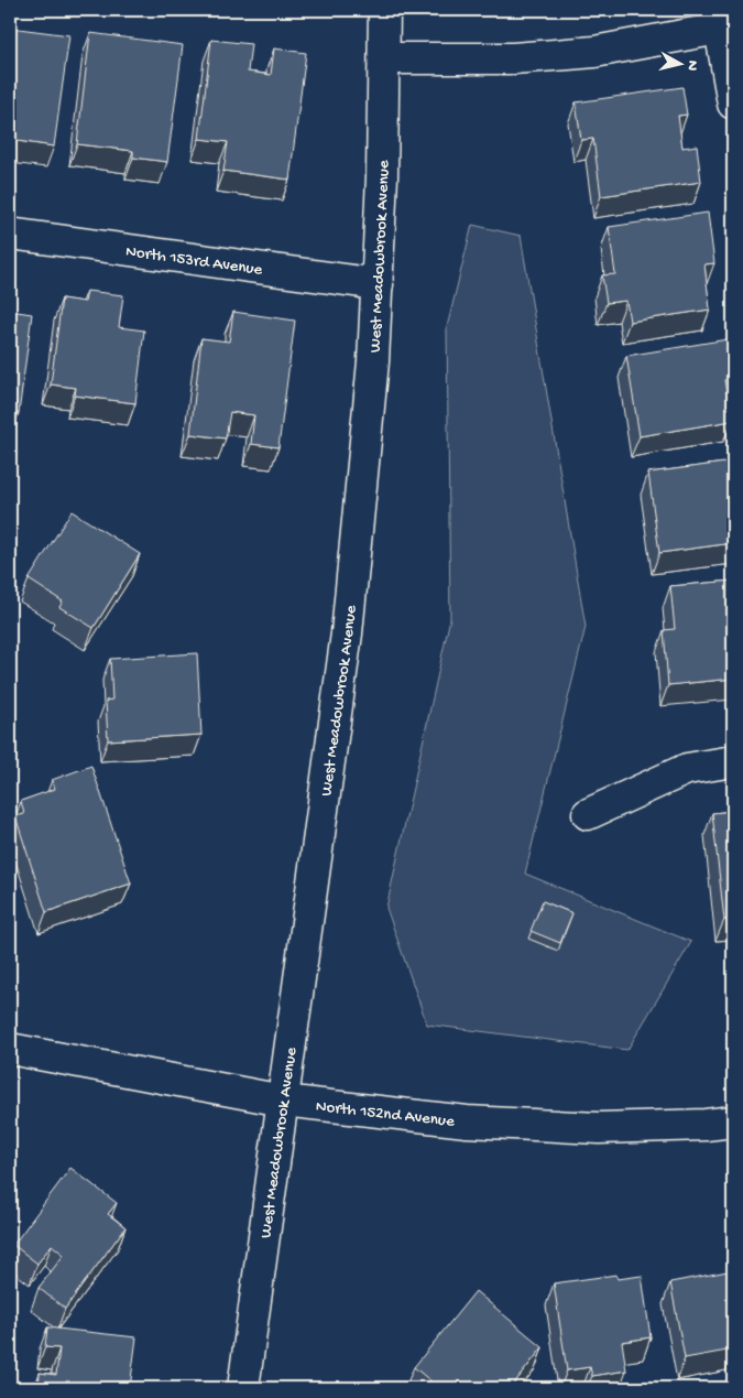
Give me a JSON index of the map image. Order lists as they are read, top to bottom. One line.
{"streets":{"street":["West Meadowbrook Avenue","North 153rd Avenue","North 152nd Avenue"]},"crossings":[["West Meadowbrook Avenue","North 153rd Avenue"],["West Meadowbrook Avenue","North 152nd Avenue"]],"north":"right"}
